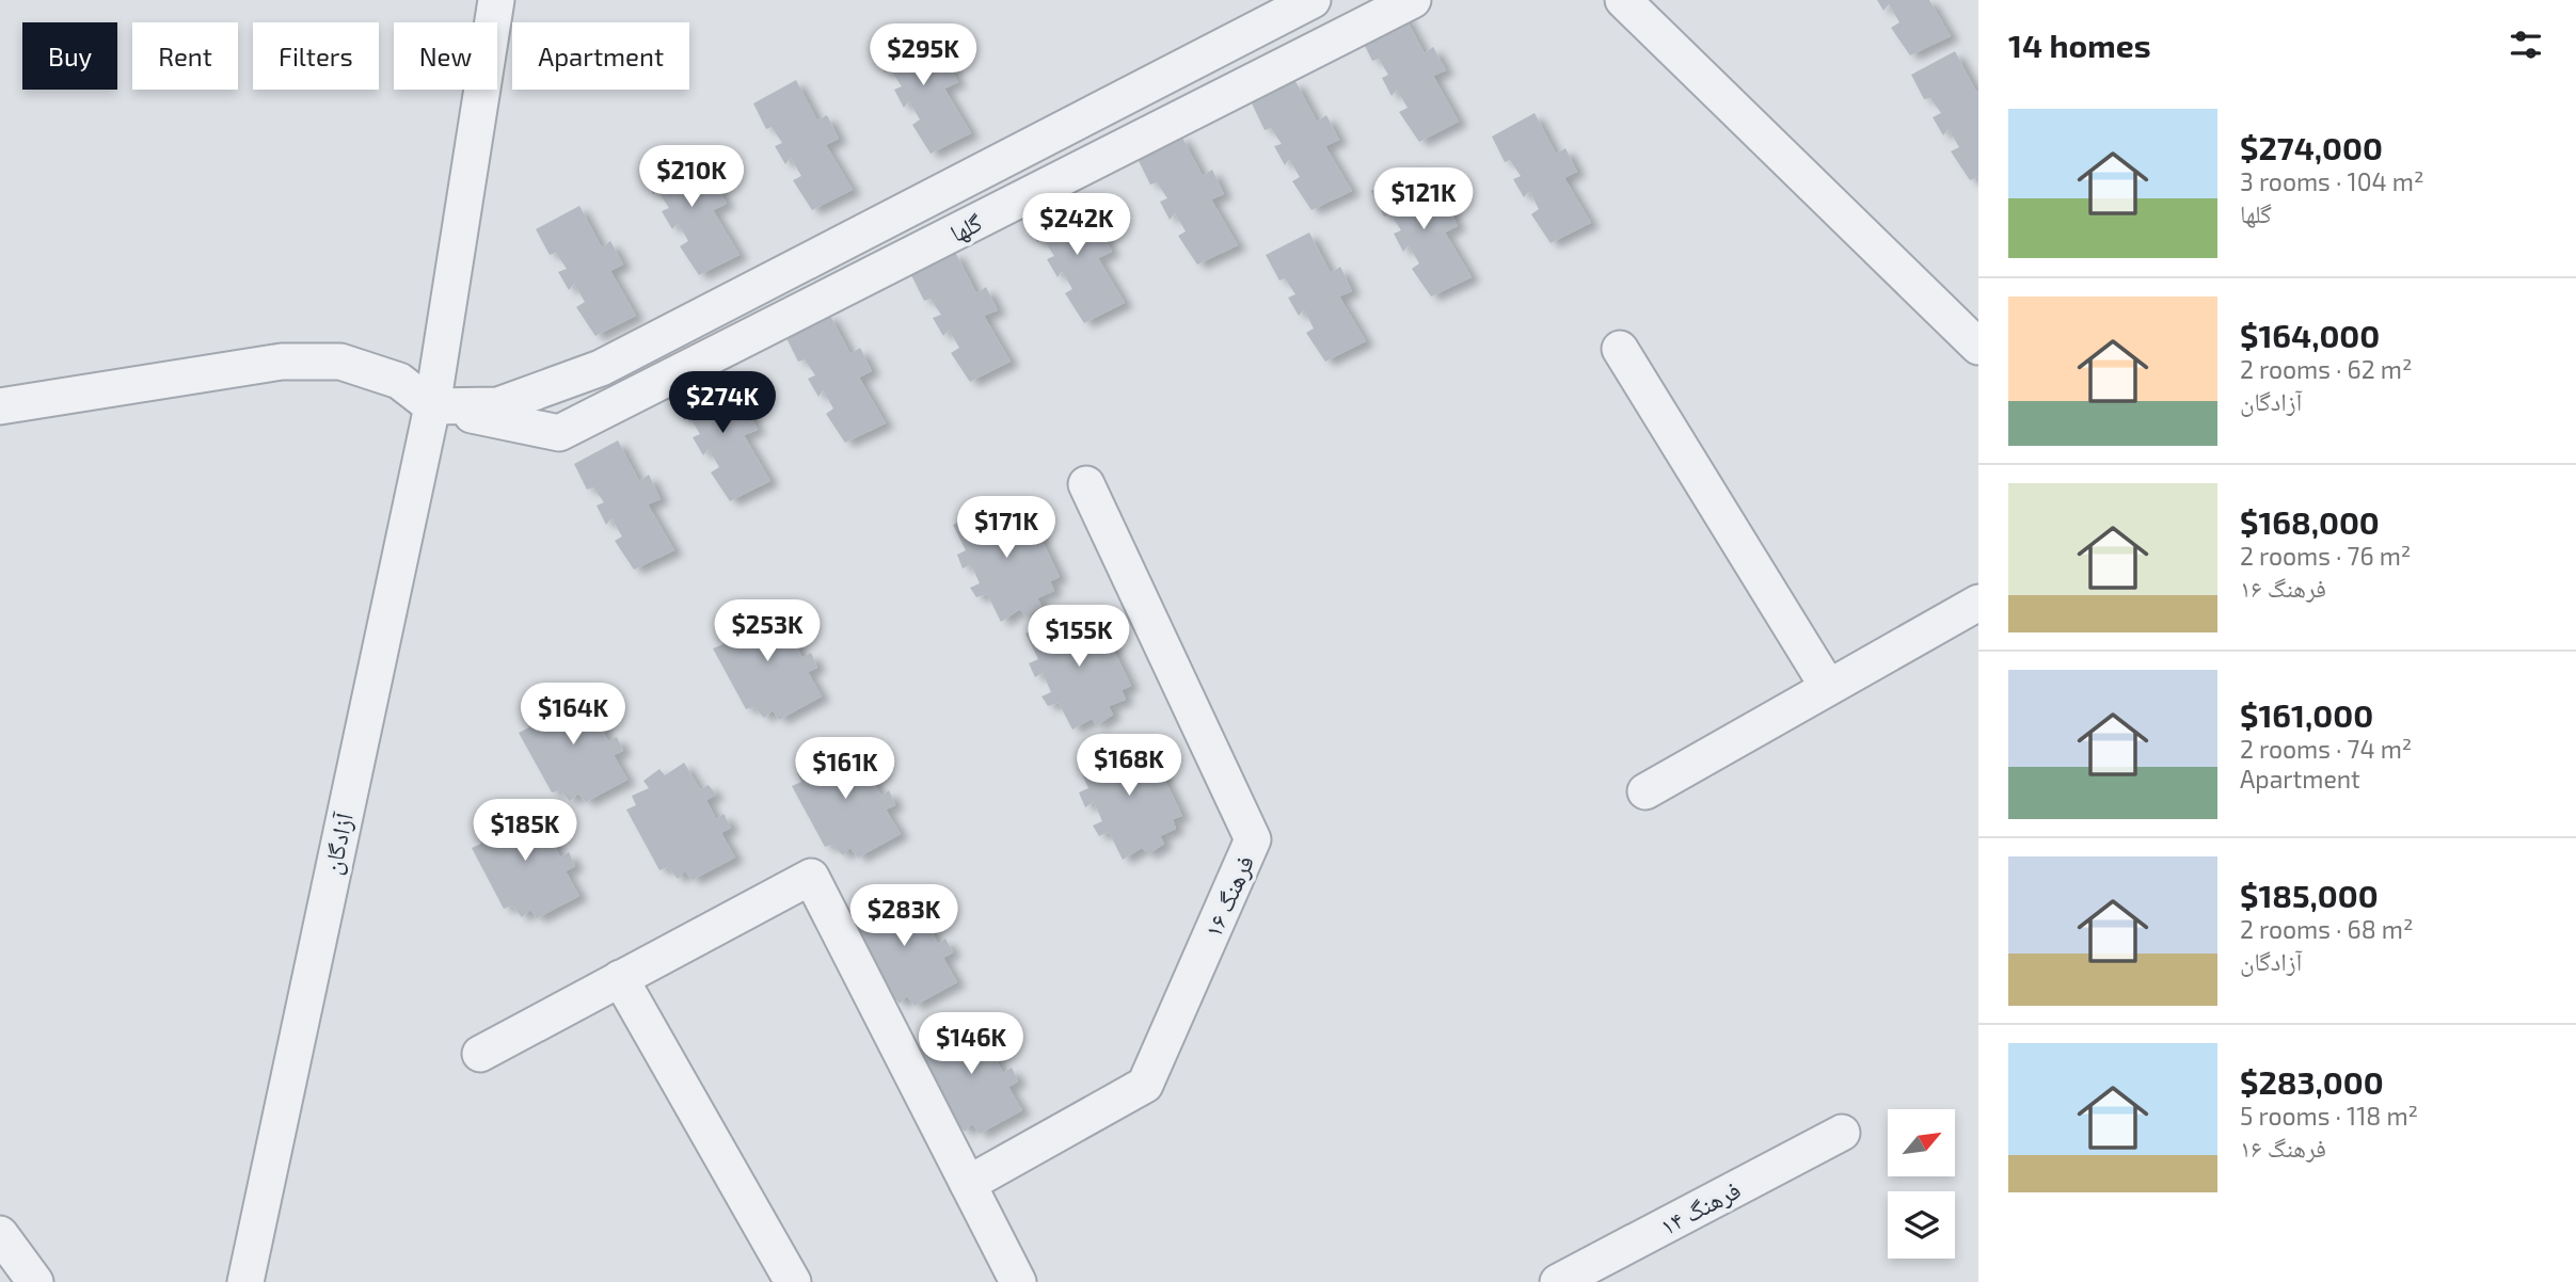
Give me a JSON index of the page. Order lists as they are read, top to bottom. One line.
{"streets":{"street":["گلها","آزادگان","فرهنگ ۱۶","فرهنگ ۱۴"]},"crossings":[["گلها","آزادگان"]],"north":"top right","page":{"heading":"14 homes","chip":["Buy","Rent","Filters","New","Apartment"],"price":["$295K","$210K","$121K","$242K","$274K","$171K","$253K","$155K","$164K","$168K","$161K","$185K","$283K","$146K"],"list":[{"name":"$274,000","note":"3 rooms · 104 m² · گلها"},{"name":"$164,000","note":"2 rooms · 62 m² · آزادگان"},{"name":"$168,000","note":"2 rooms · 76 m² · فرهنگ ۱۶"},{"name":"$161,000","note":"2 rooms · 74 m² · Apartment"},{"name":"$185,000","note":"2 rooms · 68 m² · آزادگان"},{"name":"$283,000","note":"5 rooms · 118 m² · فرهنگ ۱۶"}]}}
